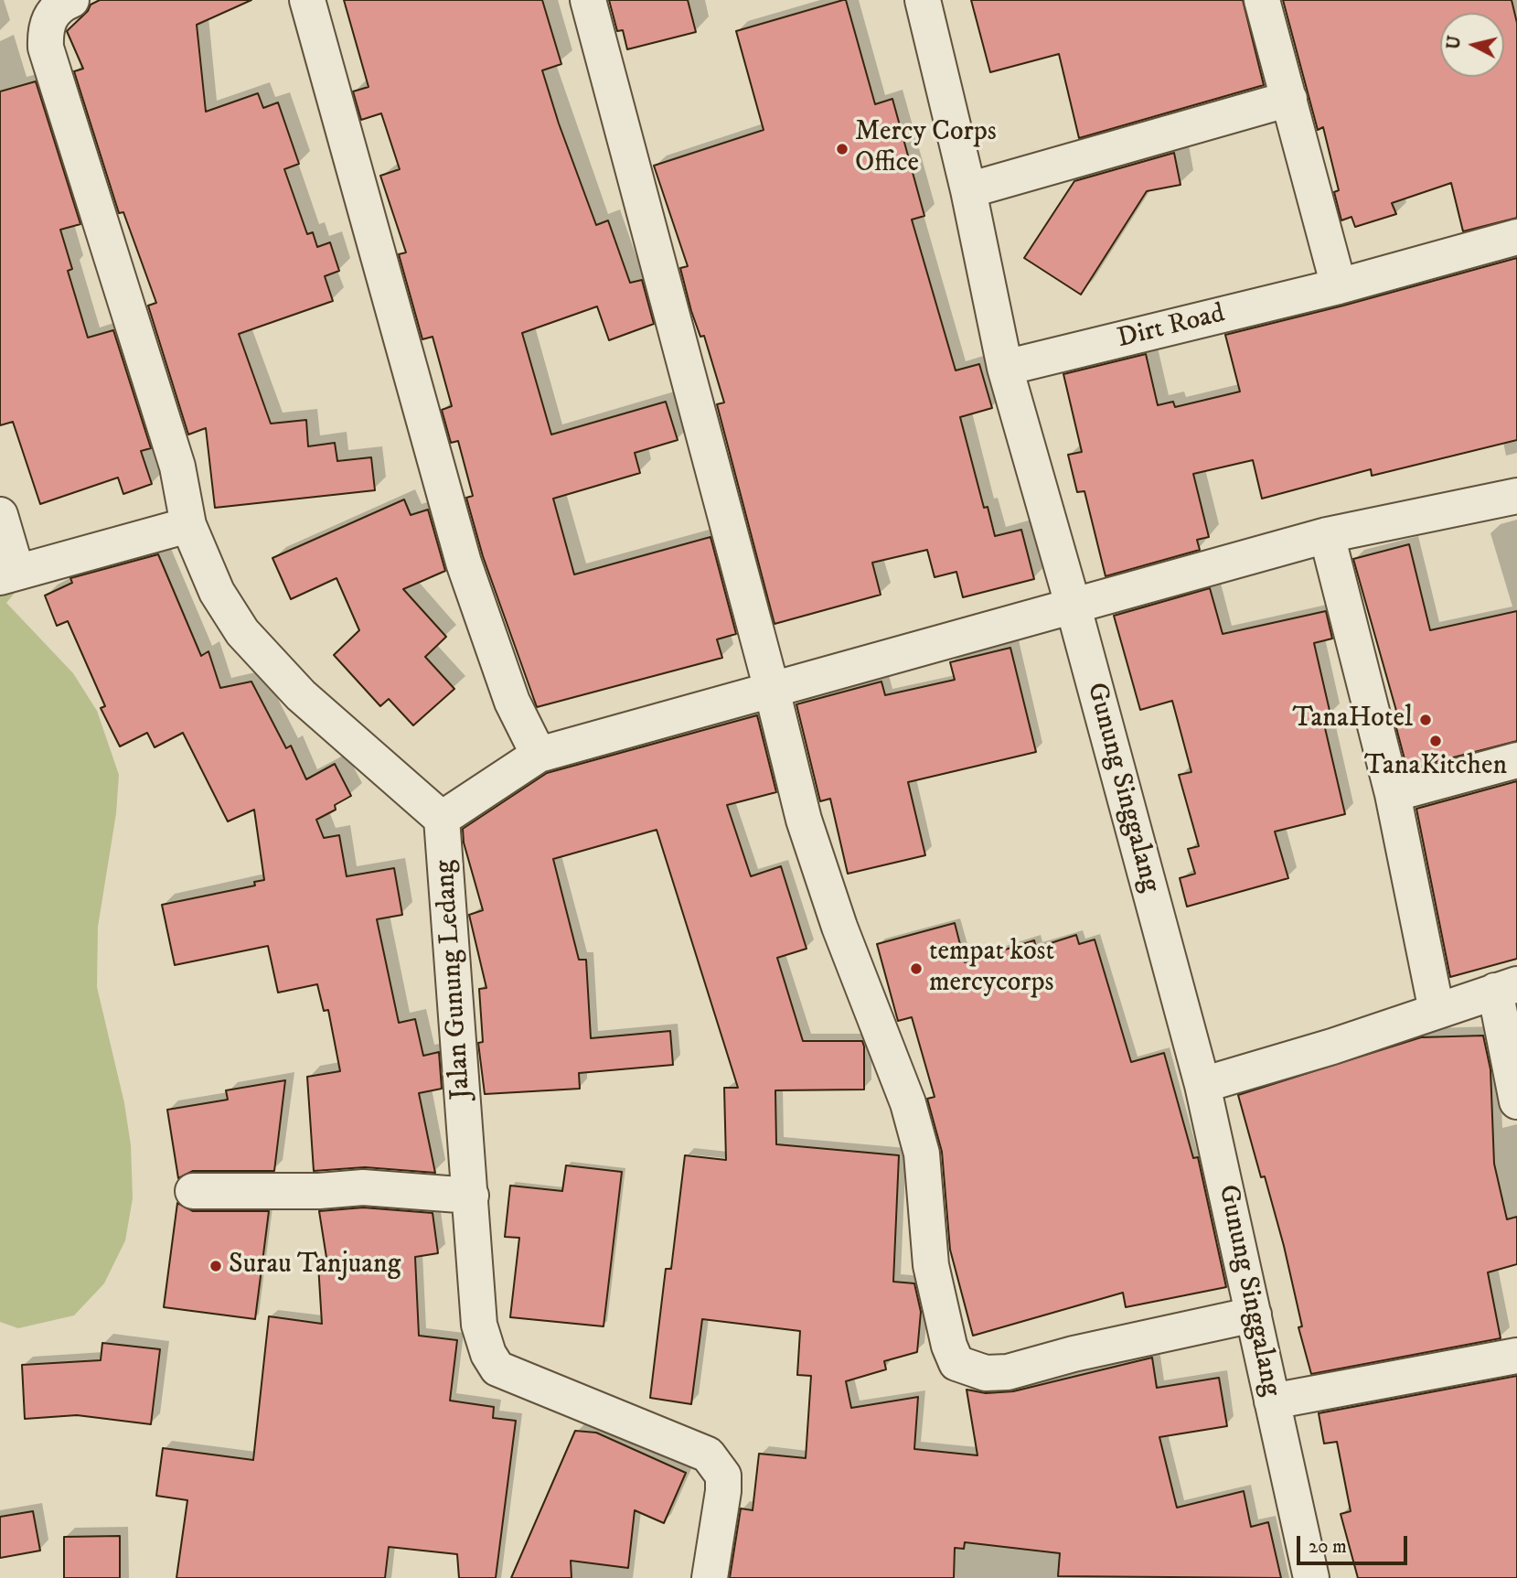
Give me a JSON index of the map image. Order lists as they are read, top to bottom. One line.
{"streets":{"street":["Dirt Road","Gunung Singgalang","Jalan Gunung Ledang"]},"crossings":[["Dirt Road","Gunung Singgalang"]],"places":["Mercy Corps Office","TanaHotel","TanaKitchen","tempat kost mercycorps","Surau Tanjuang"],"scale_bar":"20 m","north":"left"}
